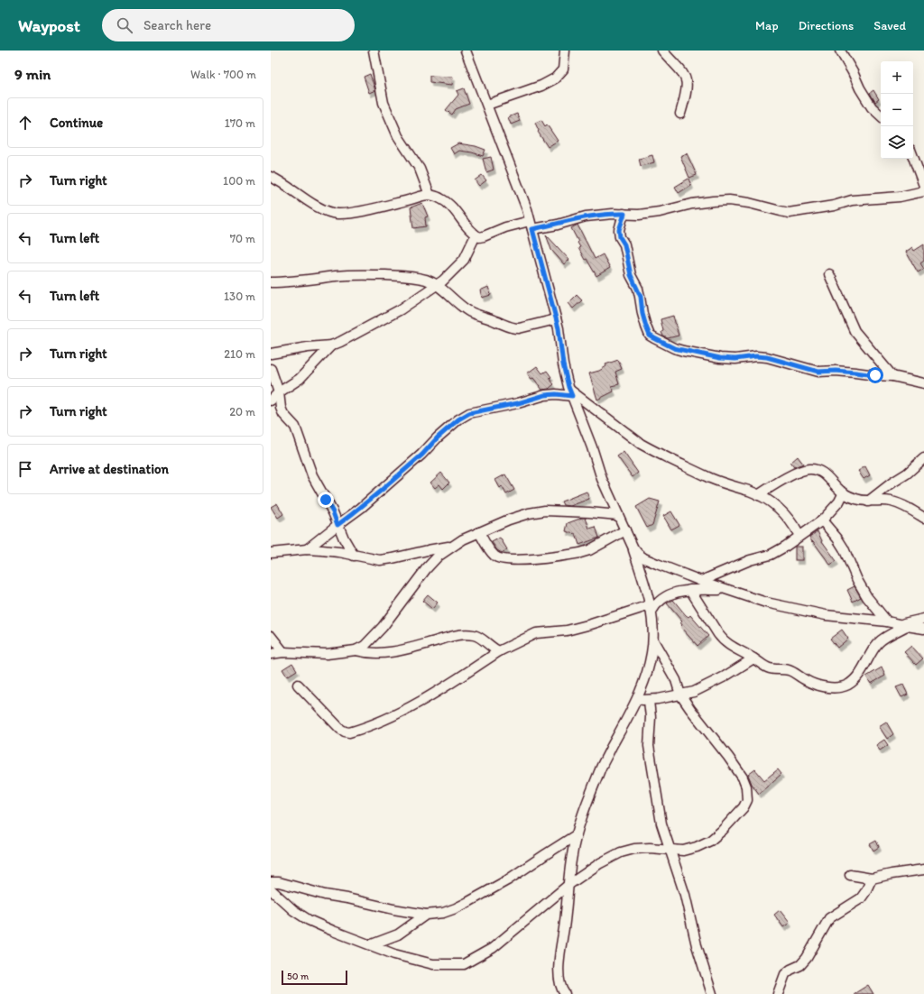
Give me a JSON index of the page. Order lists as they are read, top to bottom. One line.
{"scale_bar":"50 m","page":{"header":"Waypost","search":"Search here","nav":["Map","Directions","Saved"],"heading":["9 min","Walk · 700 m"],"map_buttons":["+","−"],"list":[["Continue","170 m"],["Turn right","100 m"],["Turn left","70 m"],["Turn left","130 m"],["Turn right","210 m"],["Turn right","20 m"],"Arrive at destination"],"scale":"50 m"}}
